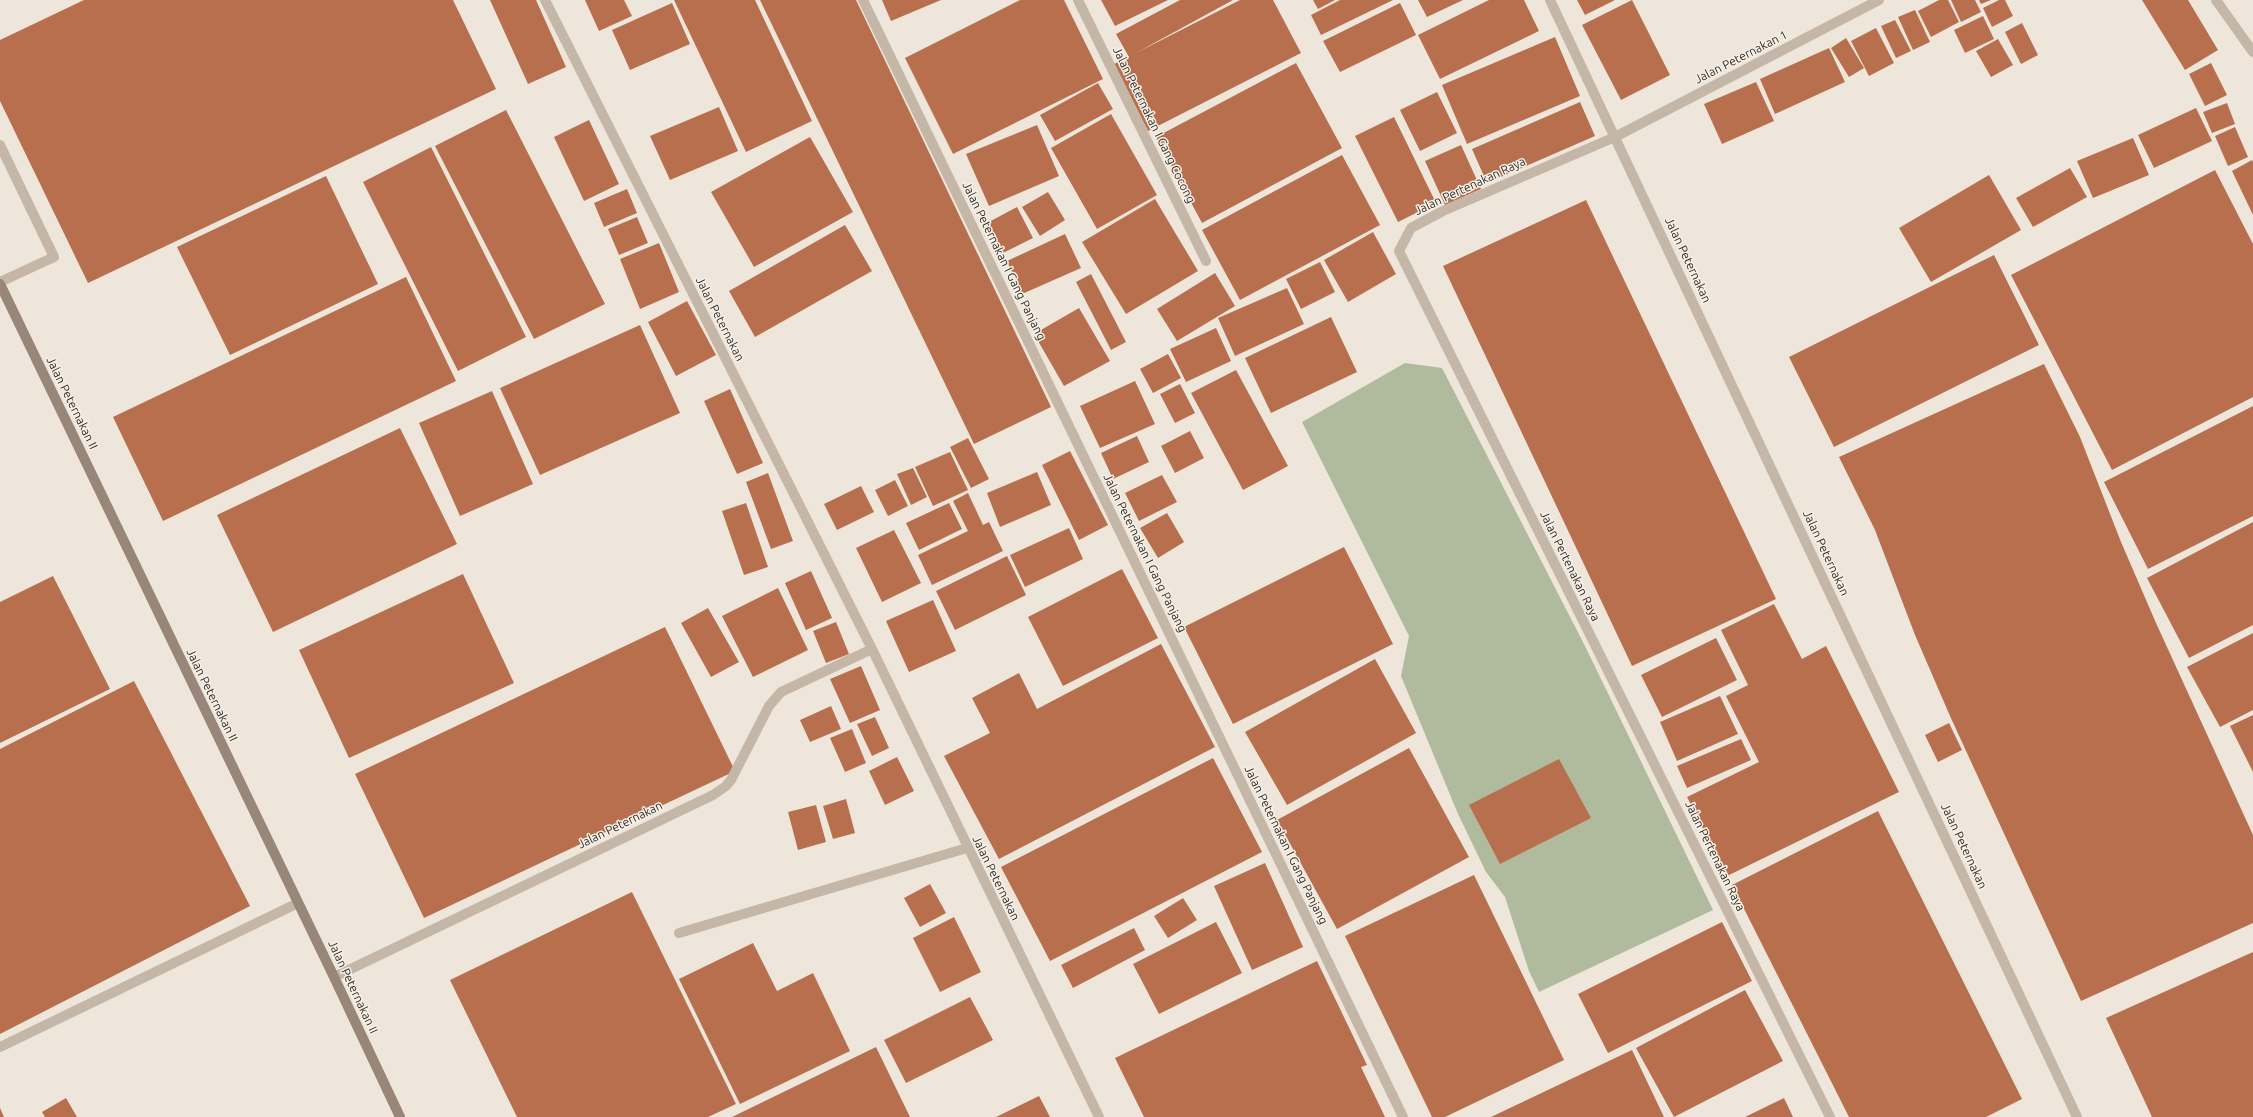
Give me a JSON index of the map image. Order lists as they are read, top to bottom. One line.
{"streets":{"street":["Jalan Peternakan 1","Jalan Peternakan I Gang Cocong","Jalan Pertenakan Raya","Jalan Peternakan","Jalan Peternakan I Gang Panjang","Jalan Peternakan II"]},"crossings":[["Jalan Peternakan 1","Jalan Pertenakan Raya"],["Jalan Peternakan 1","Jalan Peternakan"],["Jalan Pertenakan Raya","Jalan Peternakan"],["Jalan Peternakan","Jalan Peternakan II"]]}
